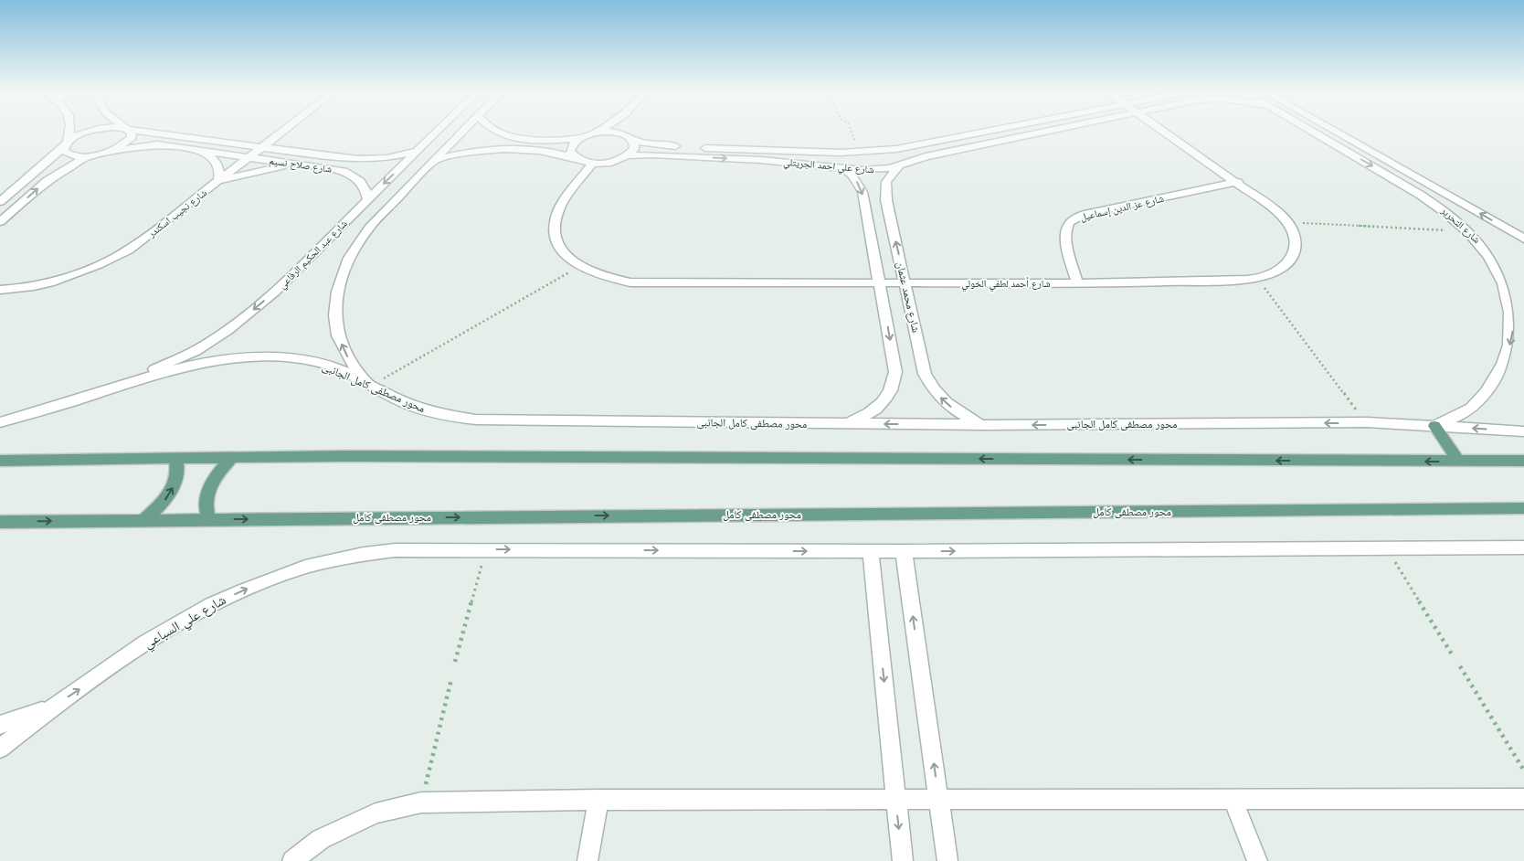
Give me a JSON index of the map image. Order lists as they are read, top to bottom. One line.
{"streets":{"main road":["محور مصطفى كامل"],"street":["شارع صلاح نسيم","شارع علي احمد الجريتلي","شارع عز الدين إسماعيل","شارع نجيب اسكندر","شارع التحرير","شارع عبد الحكيم الرفاعي","شارع أحمد لطفي الخولي","شارع محمد عثمان","محور مصطفى كامل الجانبى","شارع علي السباعي"]},"crossings":[["شارع صلاح نسيم","شارع نجيب اسكندر"],["شارع صلاح نسيم","شارع عبد الحكيم الرفاعي"],["شارع علي احمد الجريتلي","شارع أحمد لطفي الخولي"],["شارع علي احمد الجريتلي","شارع محمد عثمان"],["شارع عز الدين إسماعيل","شارع أحمد لطفي الخولي"],["شارع التحرير","محور مصطفى كامل الجانبى"],["شارع عبد الحكيم الرفاعي","محور مصطفى كامل الجانبى"],["شارع أحمد لطفي الخولي","شارع محمد عثمان"],["شارع محمد عثمان","محور مصطفى كامل الجانبى"]],"one_way":["محور مصطفى كامل الجانبى","شارع علي السباعي"]}
